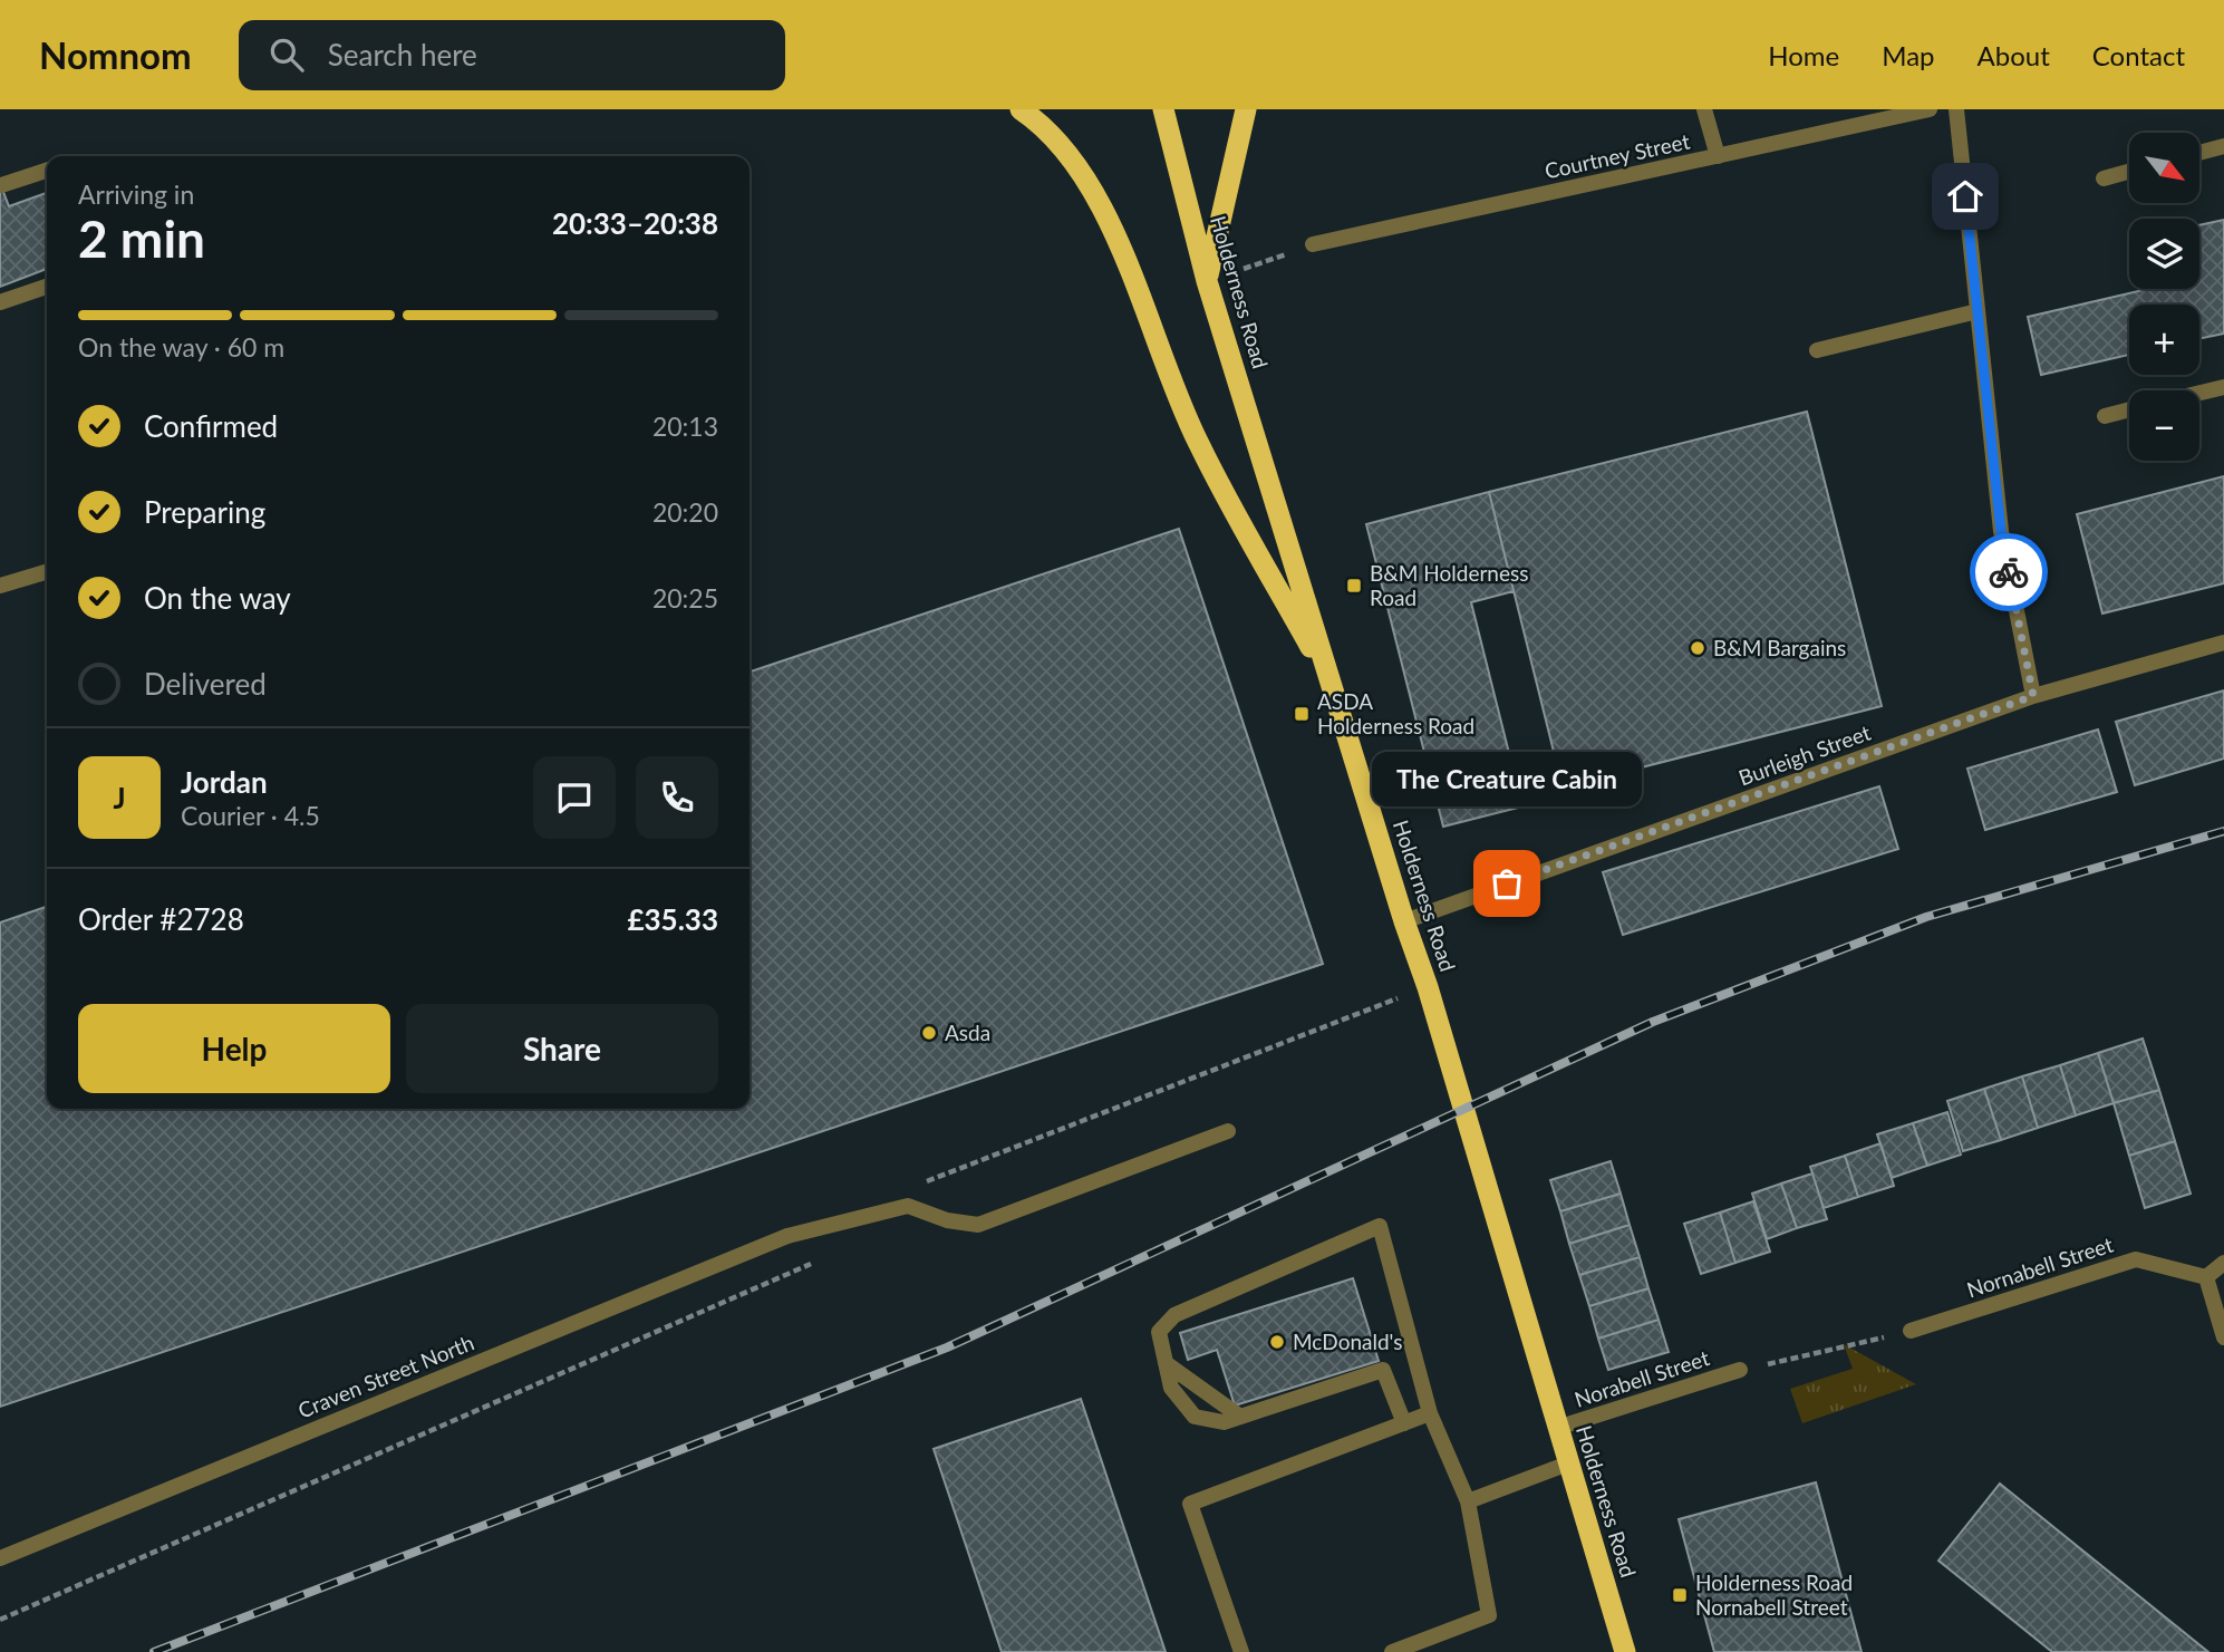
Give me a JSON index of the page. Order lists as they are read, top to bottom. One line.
{"streets":{"highway":["Holderness Road"],"street":["Courtney Street","Burleigh Street","Nornabell Street","Craven Street North","Norabell Street"]},"crossings":[["Holderness Road","Burleigh Street"],["Holderness Road","Norabell Street"]],"places":{"transit":["B&M Holderness Road","ASDA Holderness Road","Holderness Road Nornabell Street"],"other":["B&M Bargains","The Creature Cabin","Asda","McDonald's"]},"north":"bottom right","page":{"header":"Nomnom","search":"Search here","nav":["Home","Map","About","Contact"],"map_buttons":["+","−"],"heading":["2 min","Arriving in","20:33–20:38"],"panel":["Jordan","Courier · 4.5","Order #2728","£35.33"],"bar":"On the way · 60 m","list":[["Confirmed","20:13"],["Preparing","20:20"],["On the way","20:25"],"Delivered"],"bubble":"The Creature Cabin","round":"J","buttons":["Help","Share"]}}
